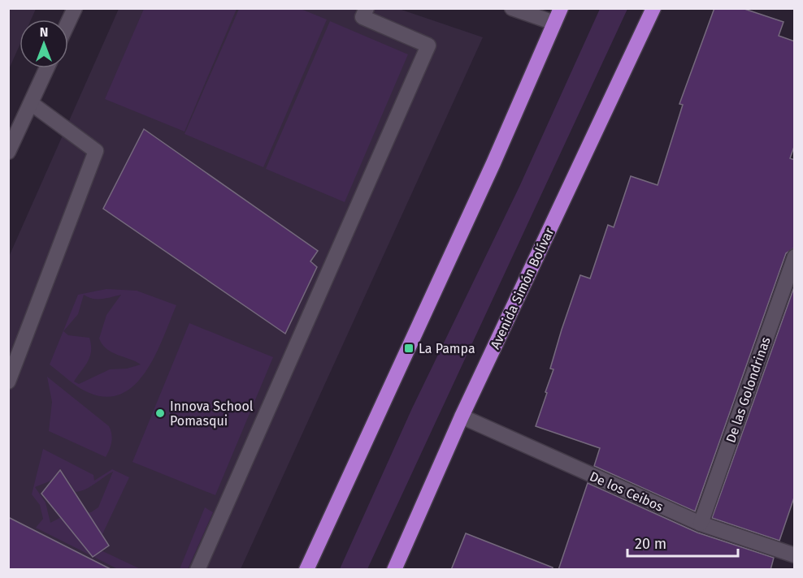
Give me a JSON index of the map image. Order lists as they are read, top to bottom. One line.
{"streets":{"highway":["Avenida Simón Bolívar"],"street":["De las Golondrinas","De los Ceibos"]},"crossings":[["Avenida Simón Bolívar","De los Ceibos"],["De las Golondrinas","De los Ceibos"]],"places":{"transit":["La Pampa"],"other":["Innova School Pomasqui"]},"scale_bar":"20 m","north":"top"}
